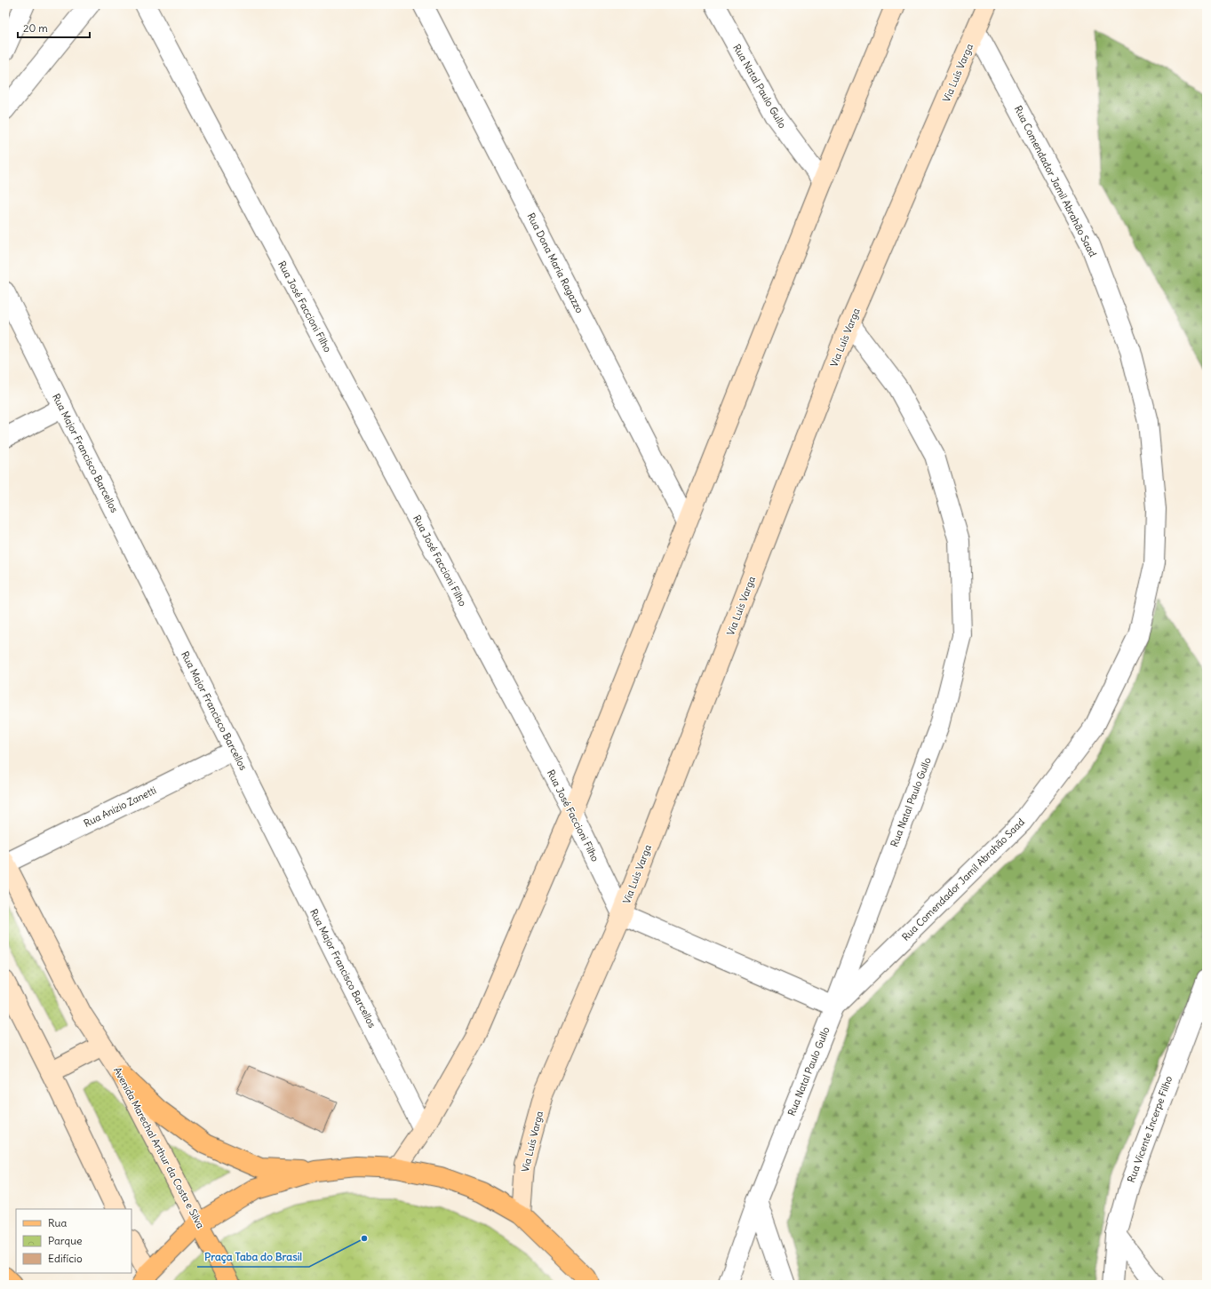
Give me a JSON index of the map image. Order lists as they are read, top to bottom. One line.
{"streets":{"main road":["Via Luís Varga","Avenida Marechal Arthur da Costa e Silva"],"street":["Rua Natal Paulo Gullo","Rua Comendador Jamil Abrahão Saad","Rua Dona Maria Ragazzo","Rua José Faccioni Filho","Rua Major Francisco Barcellos","Rua Anizio Zanetti","Rua Vicente Incerpe Filho"]},"crossings":[["Via Luís Varga","Rua Natal Paulo Gullo"],["Via Luís Varga","Rua Comendador Jamil Abrahão Saad"],["Via Luís Varga","Rua José Faccioni Filho"],["Rua Natal Paulo Gullo","Rua Comendador Jamil Abrahão Saad"],["Rua Major Francisco Barcellos","Rua Anizio Zanetti"],["Rua Anizio Zanetti","Avenida Marechal Arthur da Costa e Silva"]],"places":["Praça Taba do Brasil"],"legend":["Rua","Parque","Edifício"],"scale_bar":"20 m"}
